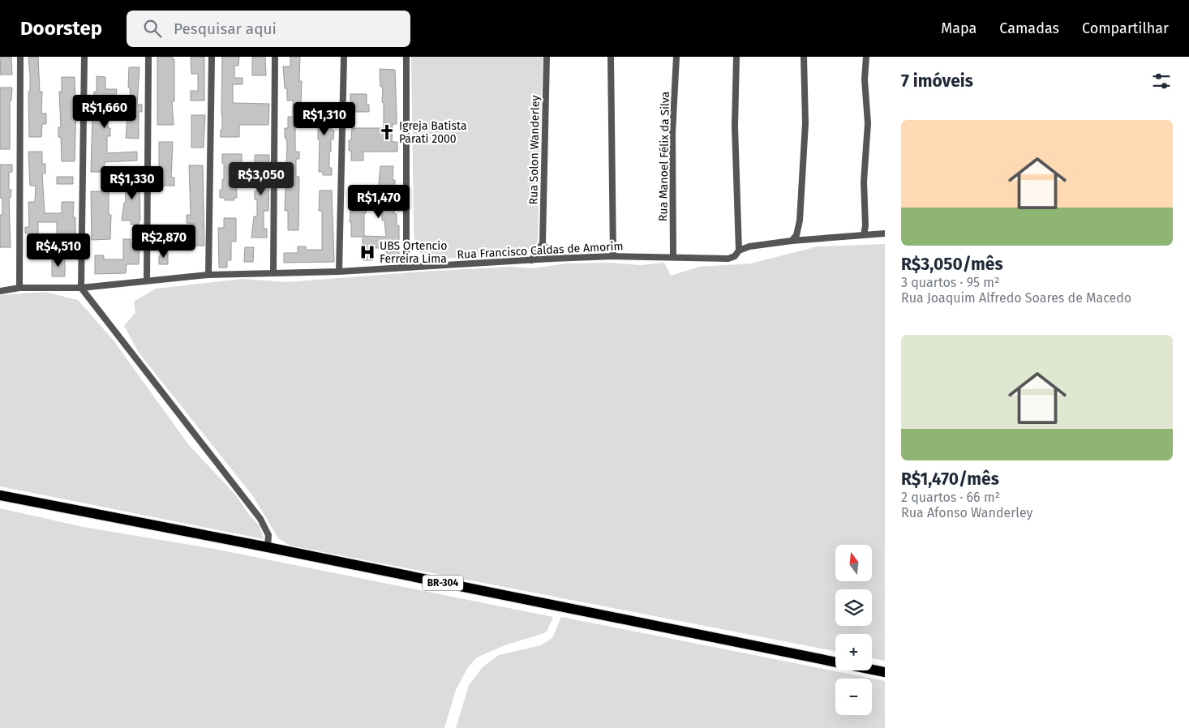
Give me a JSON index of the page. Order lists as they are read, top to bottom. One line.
{"streets":{"highway":["BR-304"],"street":["Rua Solon Wanderley","Rua Manoel Félix da Silva","Rua Francisco Caldas de Amorim"]},"crossings":[["Rua Manoel Félix da Silva","Rua Francisco Caldas de Amorim"]],"places":{"church":["Igreja Batista Parati 2000"],"hospital":["UBS Ortencio Ferreira Lima"]},"north":"top","page":{"header":"Doorstep","search":"Pesquisar aqui","nav":["Mapa","Camadas","Compartilhar"],"heading":"7 imóveis","price":["R$1,660","R$1,310","R$3,050","R$1,330","R$1,470","R$2,870","R$4,510"],"list":[{"name":"R$3,050/mês","note":"3 quartos · 95 m² · Rua Joaquim Alfredo Soares de Macedo"},{"name":"R$1,470/mês","note":"2 quartos · 66 m² · Rua Afonso Wanderley"}],"map_buttons":["+","−"]}}
